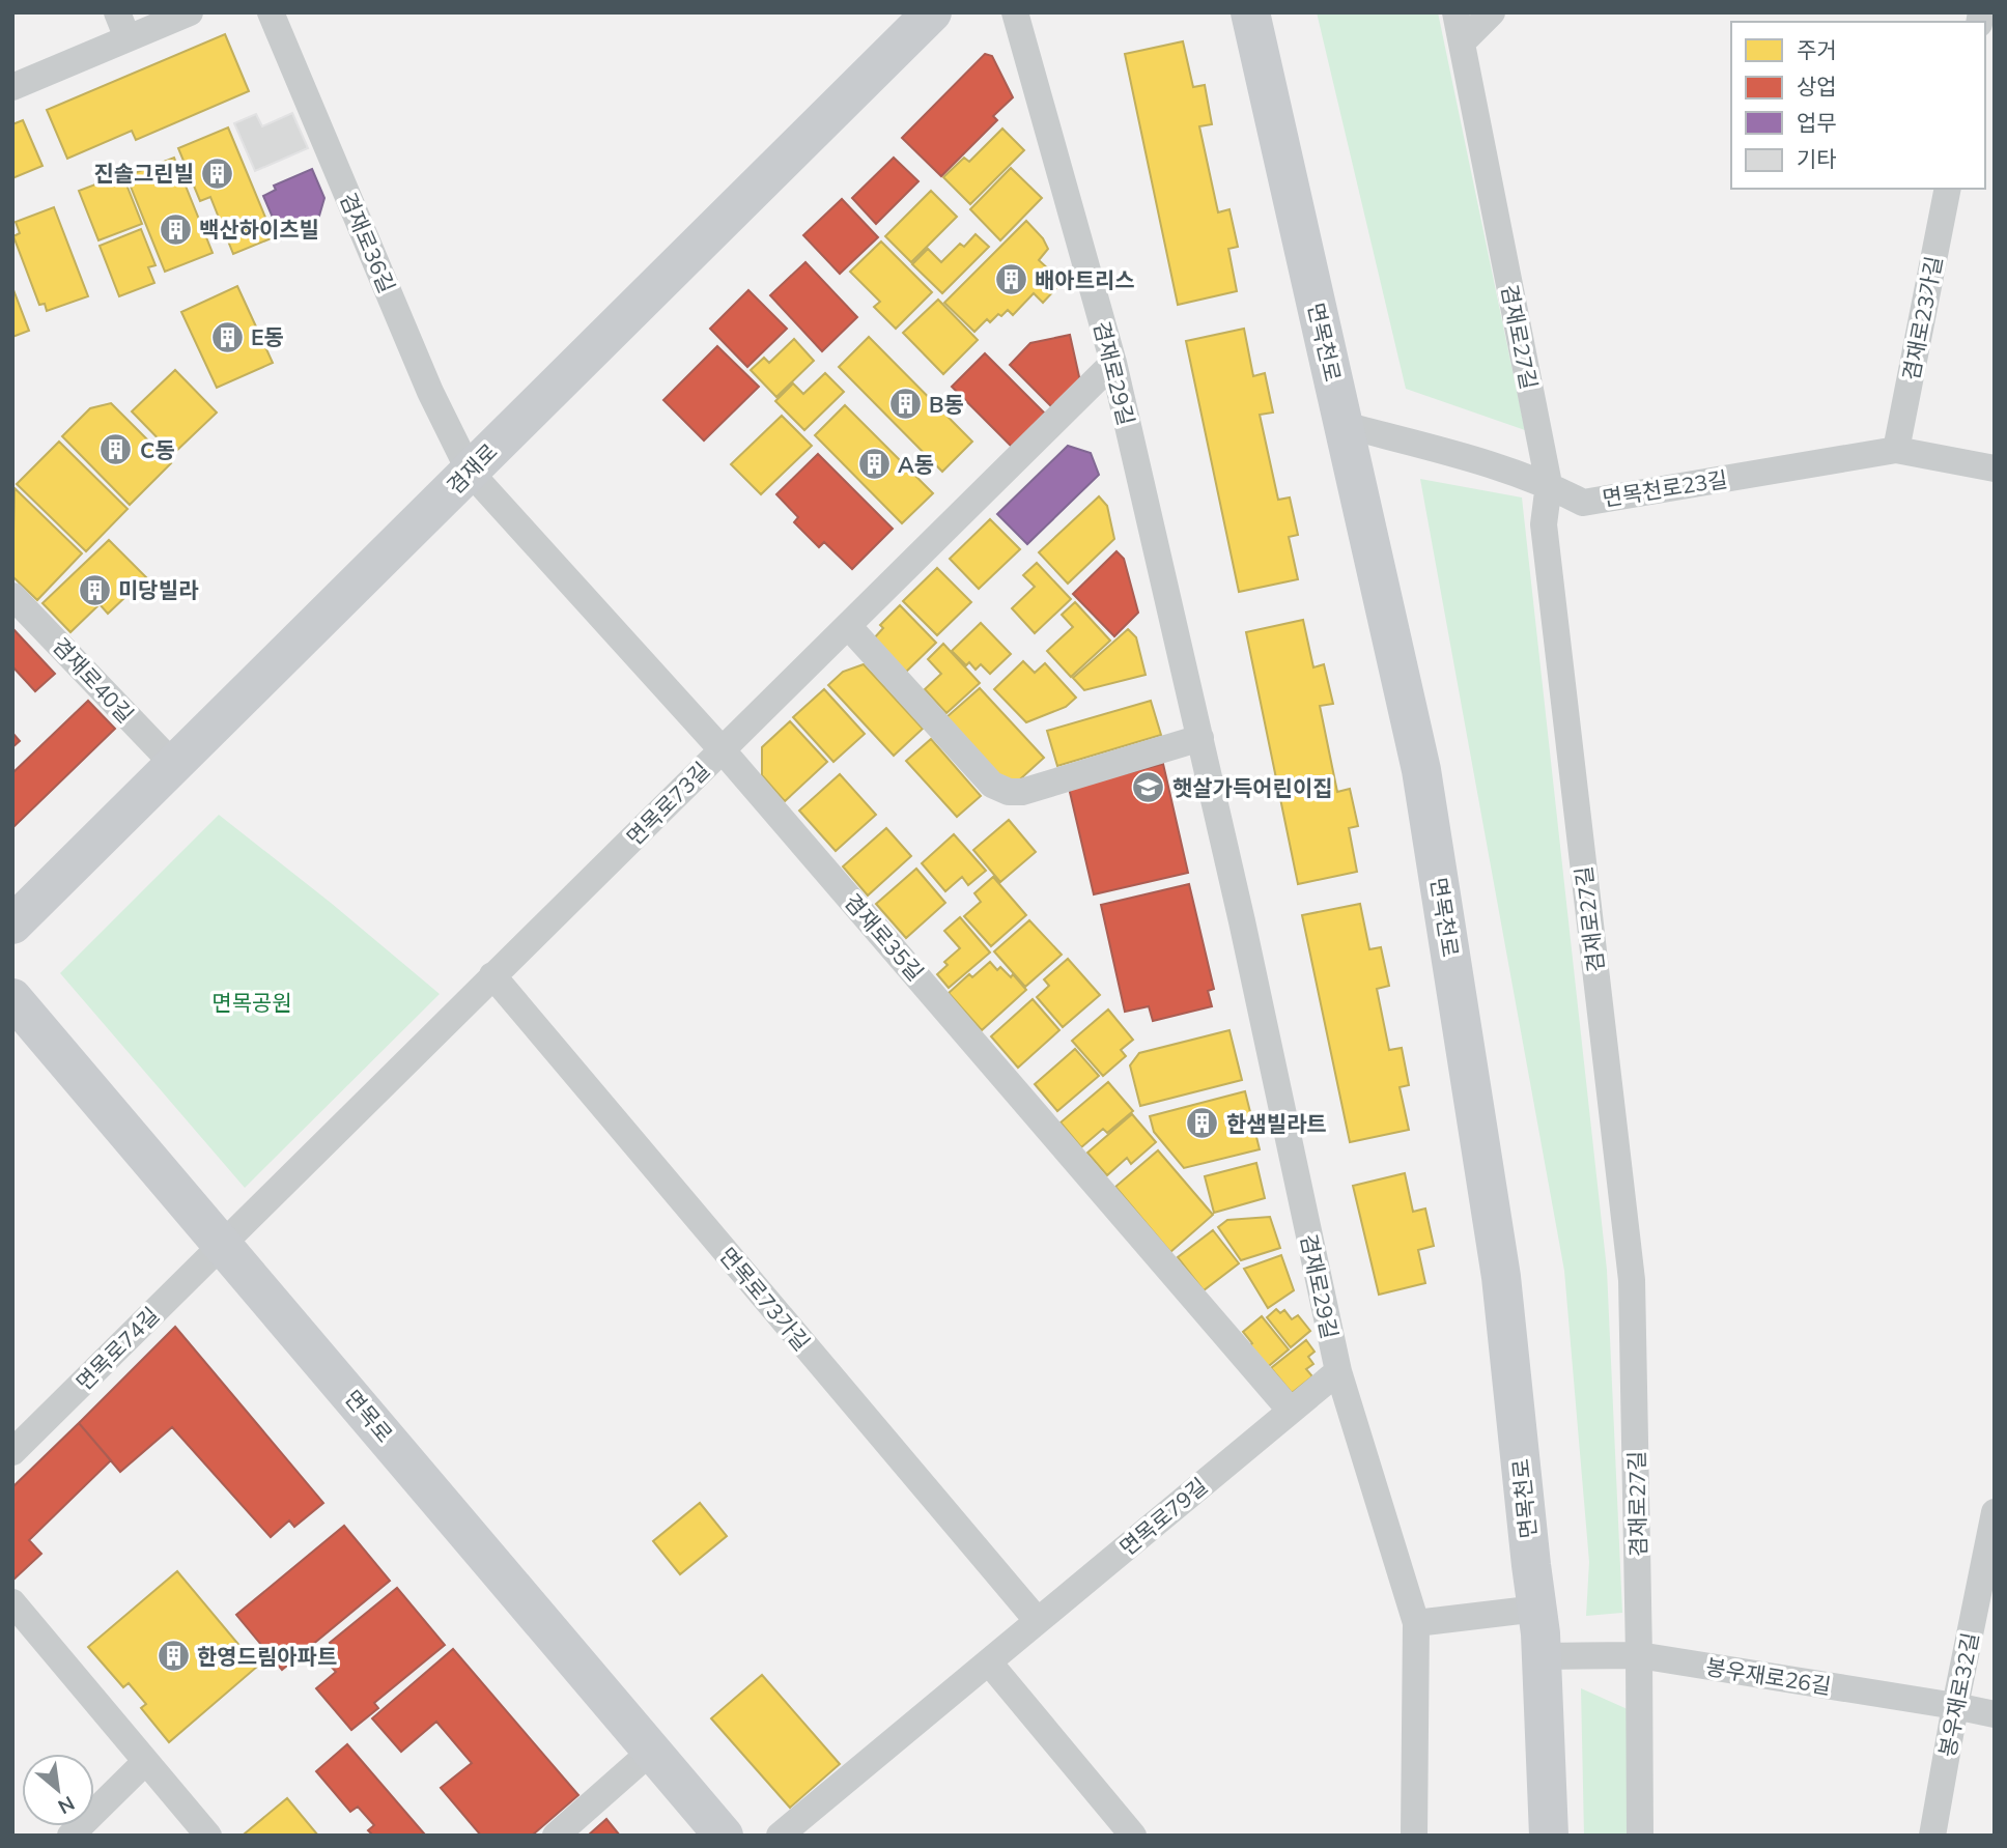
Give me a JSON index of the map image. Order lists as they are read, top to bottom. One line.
{"streets":{"main road":["면목천로","겸재로","면목로"],"street":["겸재로36길","겸재로23가길","겸재로27길","겸재로29길","면목천로23길","겸재로40길","면목로73길","겸재로35길","면목로73가길","면목로74길","면목로79길","봉우재로26길","봉우재로32길"]},"crossings":[["겸재로36길","겸재로"],["겸재로36길","겸재로35길"],["겸재로23가길","면목천로23길"],["겸재로27길","면목천로23길"],["겸재로27길","봉우재로26길"],["면목천로","면목천로23길"],["면목천로","봉우재로26길"],["겸재로29길","면목로73길"],["겸재로29길","면목로79길"],["겸재로","겸재로40길"],["겸재로","겸재로35길"],["면목로73길","겸재로35길"],["면목로73길","면목로73가길"],["면목로73길","면목로74길"],["면목로73길","면목로"],["겸재로35길","면목로79길"],["면목로73가길","면목로79길"],["면목로74길","면목로"],["봉우재로26길","봉우재로32길"]],"parks":["면목공원"],"places":{"building":["진솔그린빌","백산하이츠빌","배아트리스","E동","B동","C동","A동","미당빌라","한샘빌라트","한영드림아파트"],"school or university":["햇살가득어린이집"]},"legend":["주거","상업","업무","기타"],"north":"bottom right"}
